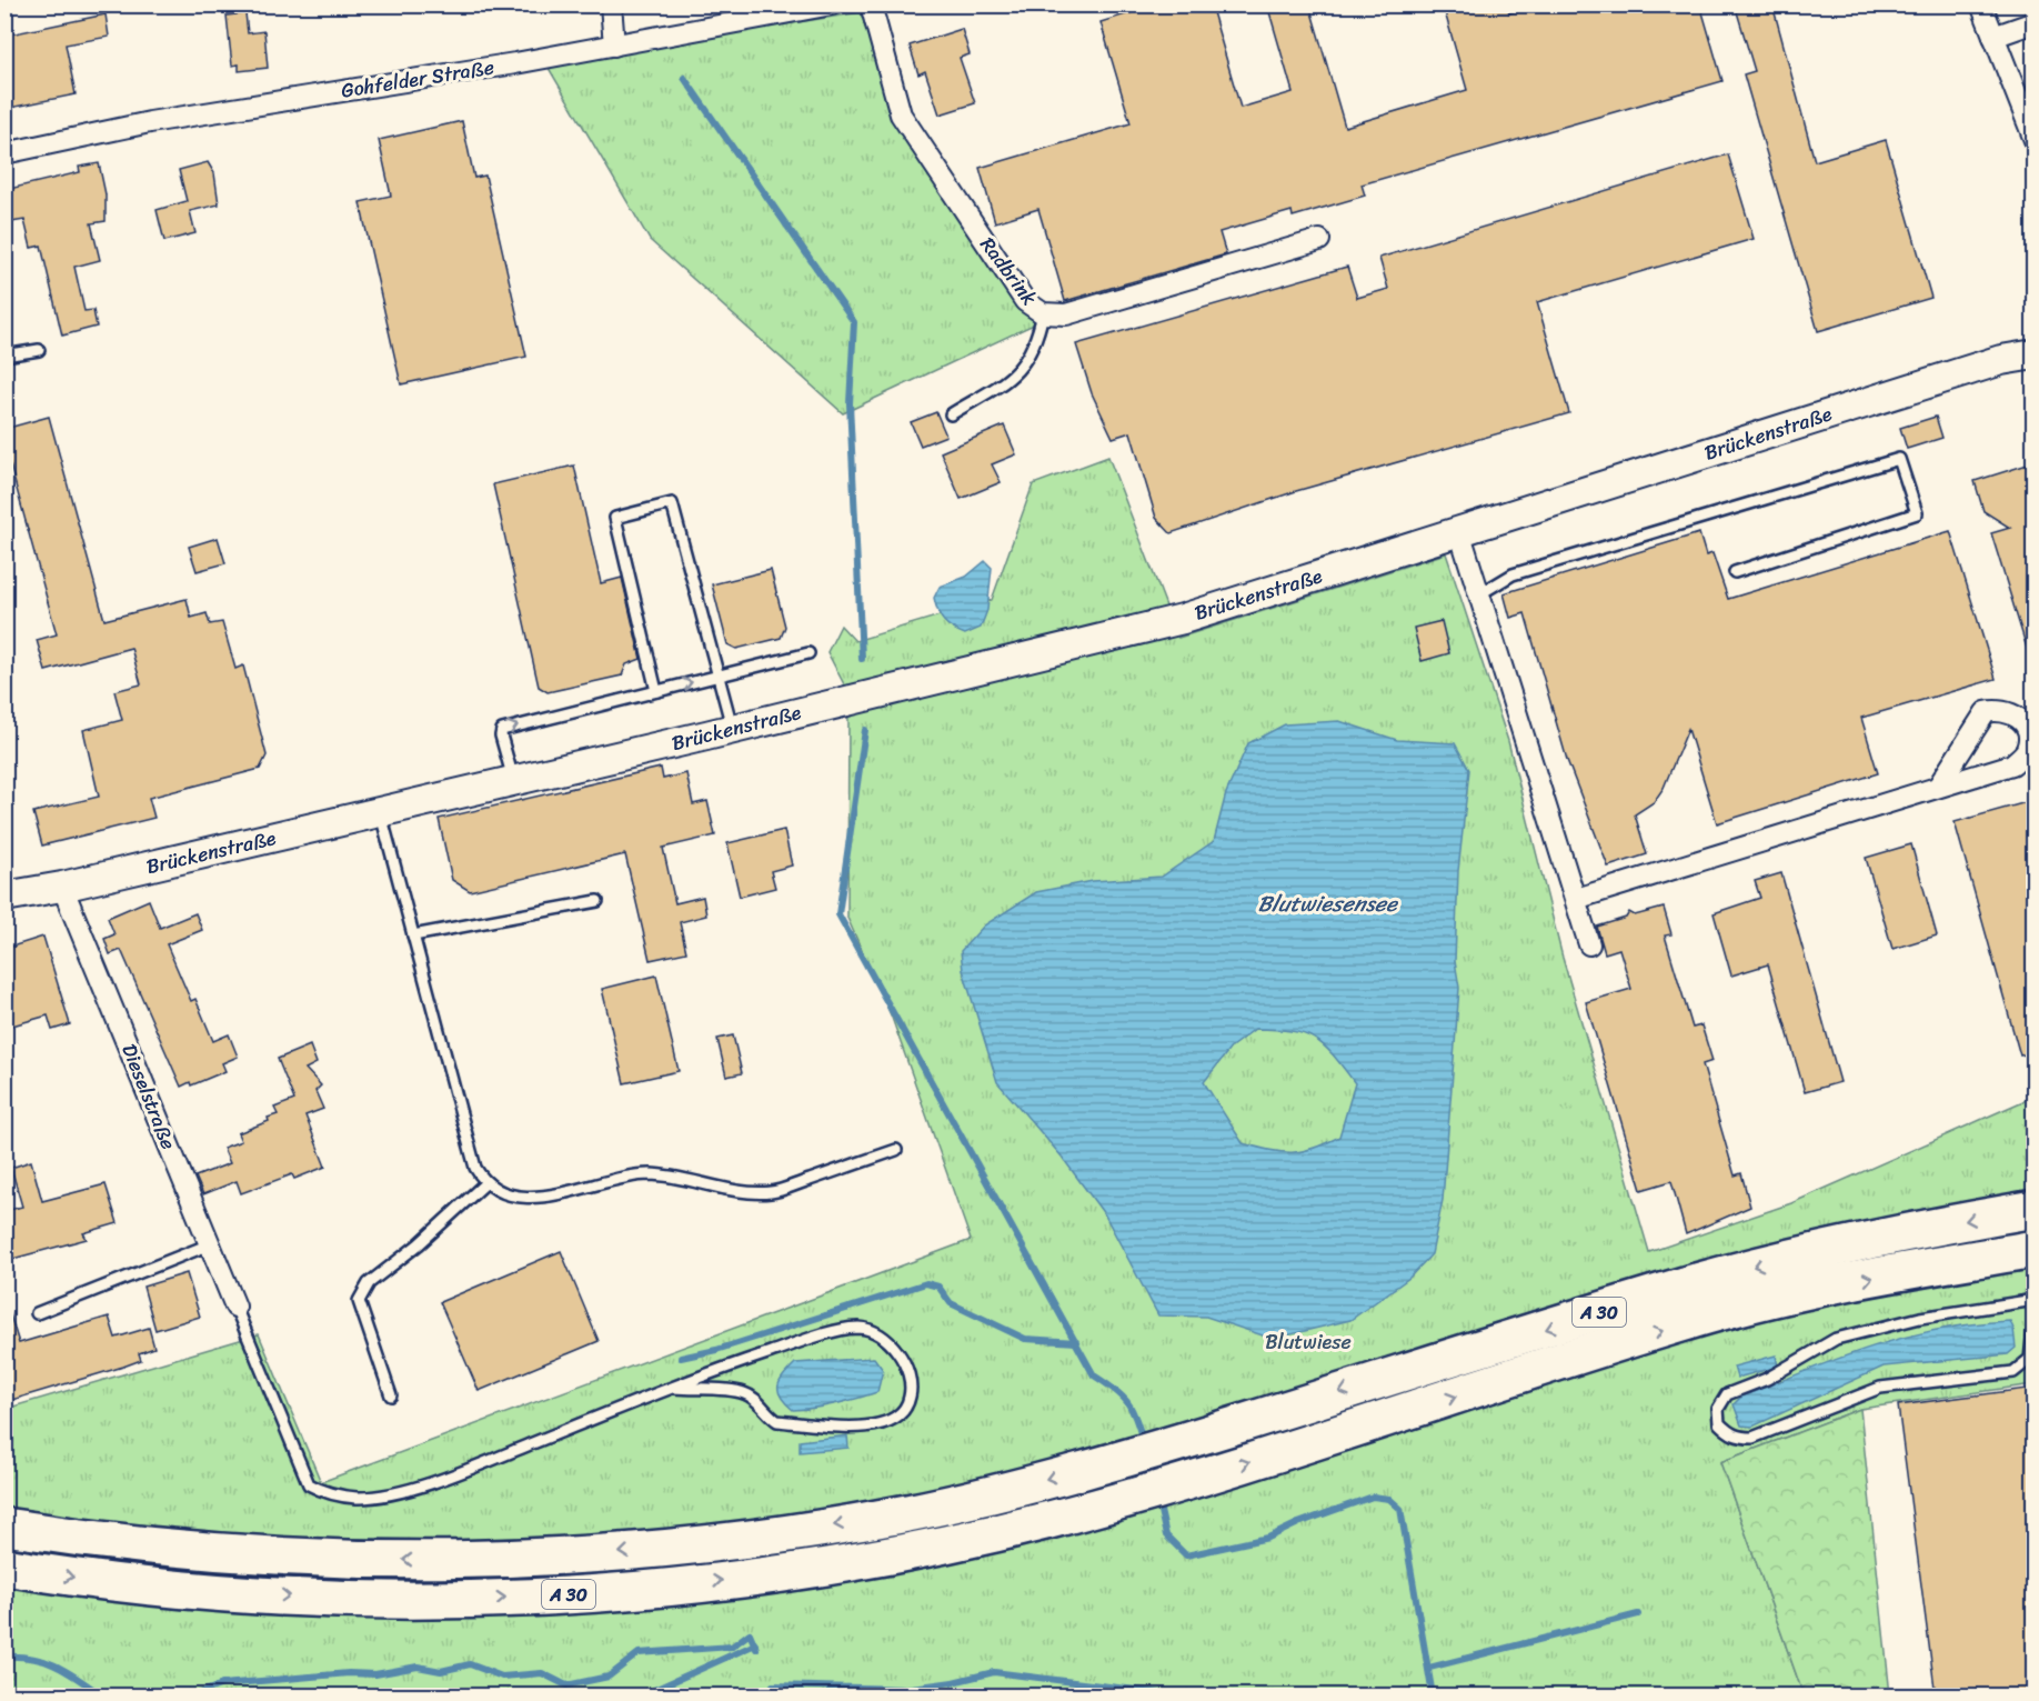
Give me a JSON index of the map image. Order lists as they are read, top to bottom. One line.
{"streets":{"highway":["A 30"],"main road":["Brückenstraße"],"street":["Gohfelder Straße","Radbrink","Dieselstraße"]},"crossings":[["Brückenstraße","Dieselstraße"]],"water":["Blutwiesensee"],"parks":["Blutwiese"]}
